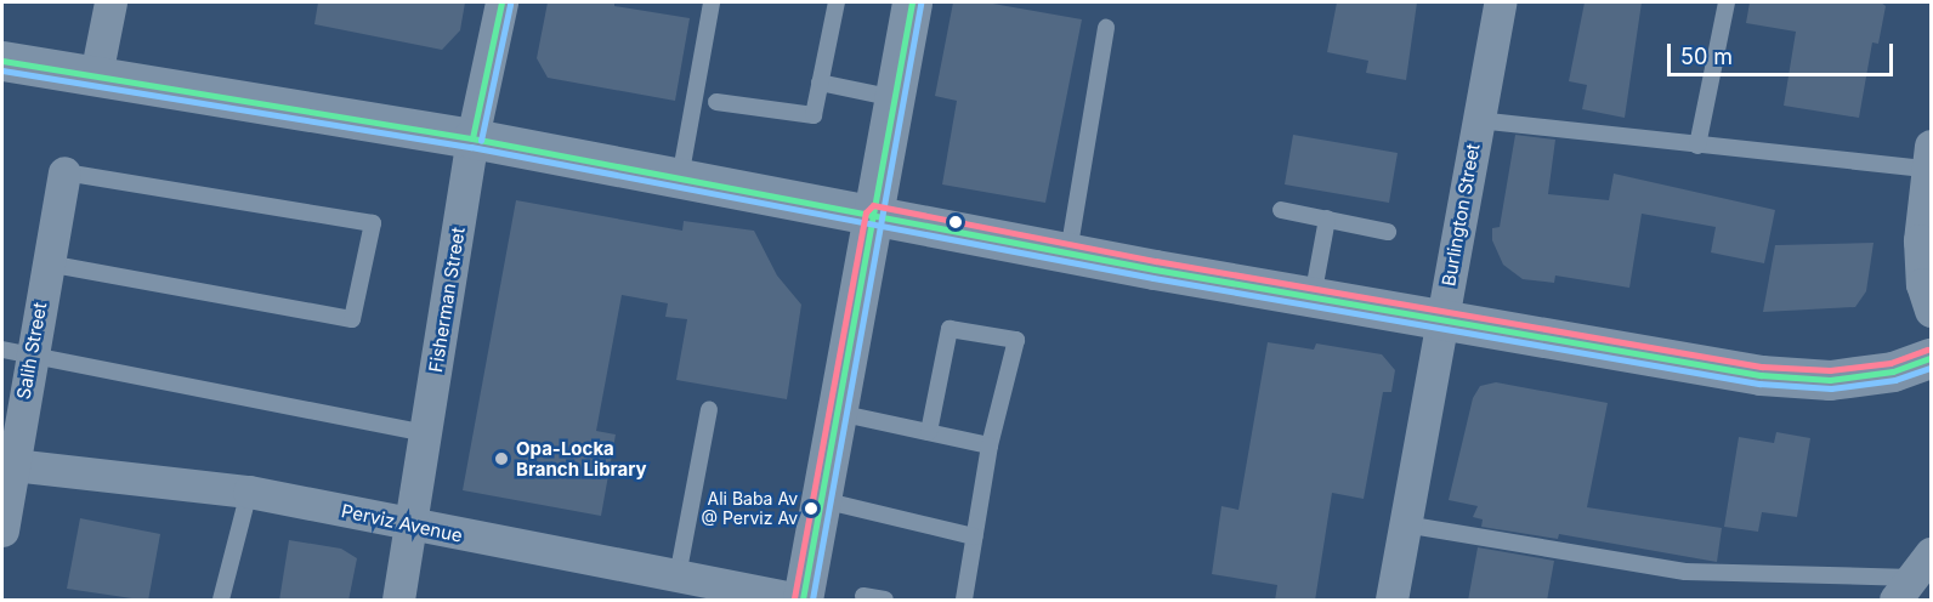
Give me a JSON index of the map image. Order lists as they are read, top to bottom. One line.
{"streets":{"street":["Burlington Street","Fisherman Street","Salih Street","Perviz Avenue"]},"crossings":[["Fisherman Street","Perviz Avenue"],["Salih Street","Perviz Avenue"]],"places":["Opa-Locka Branch Library","Ali Baba Av @ Perviz Av"],"scale_bar":"50 m"}
